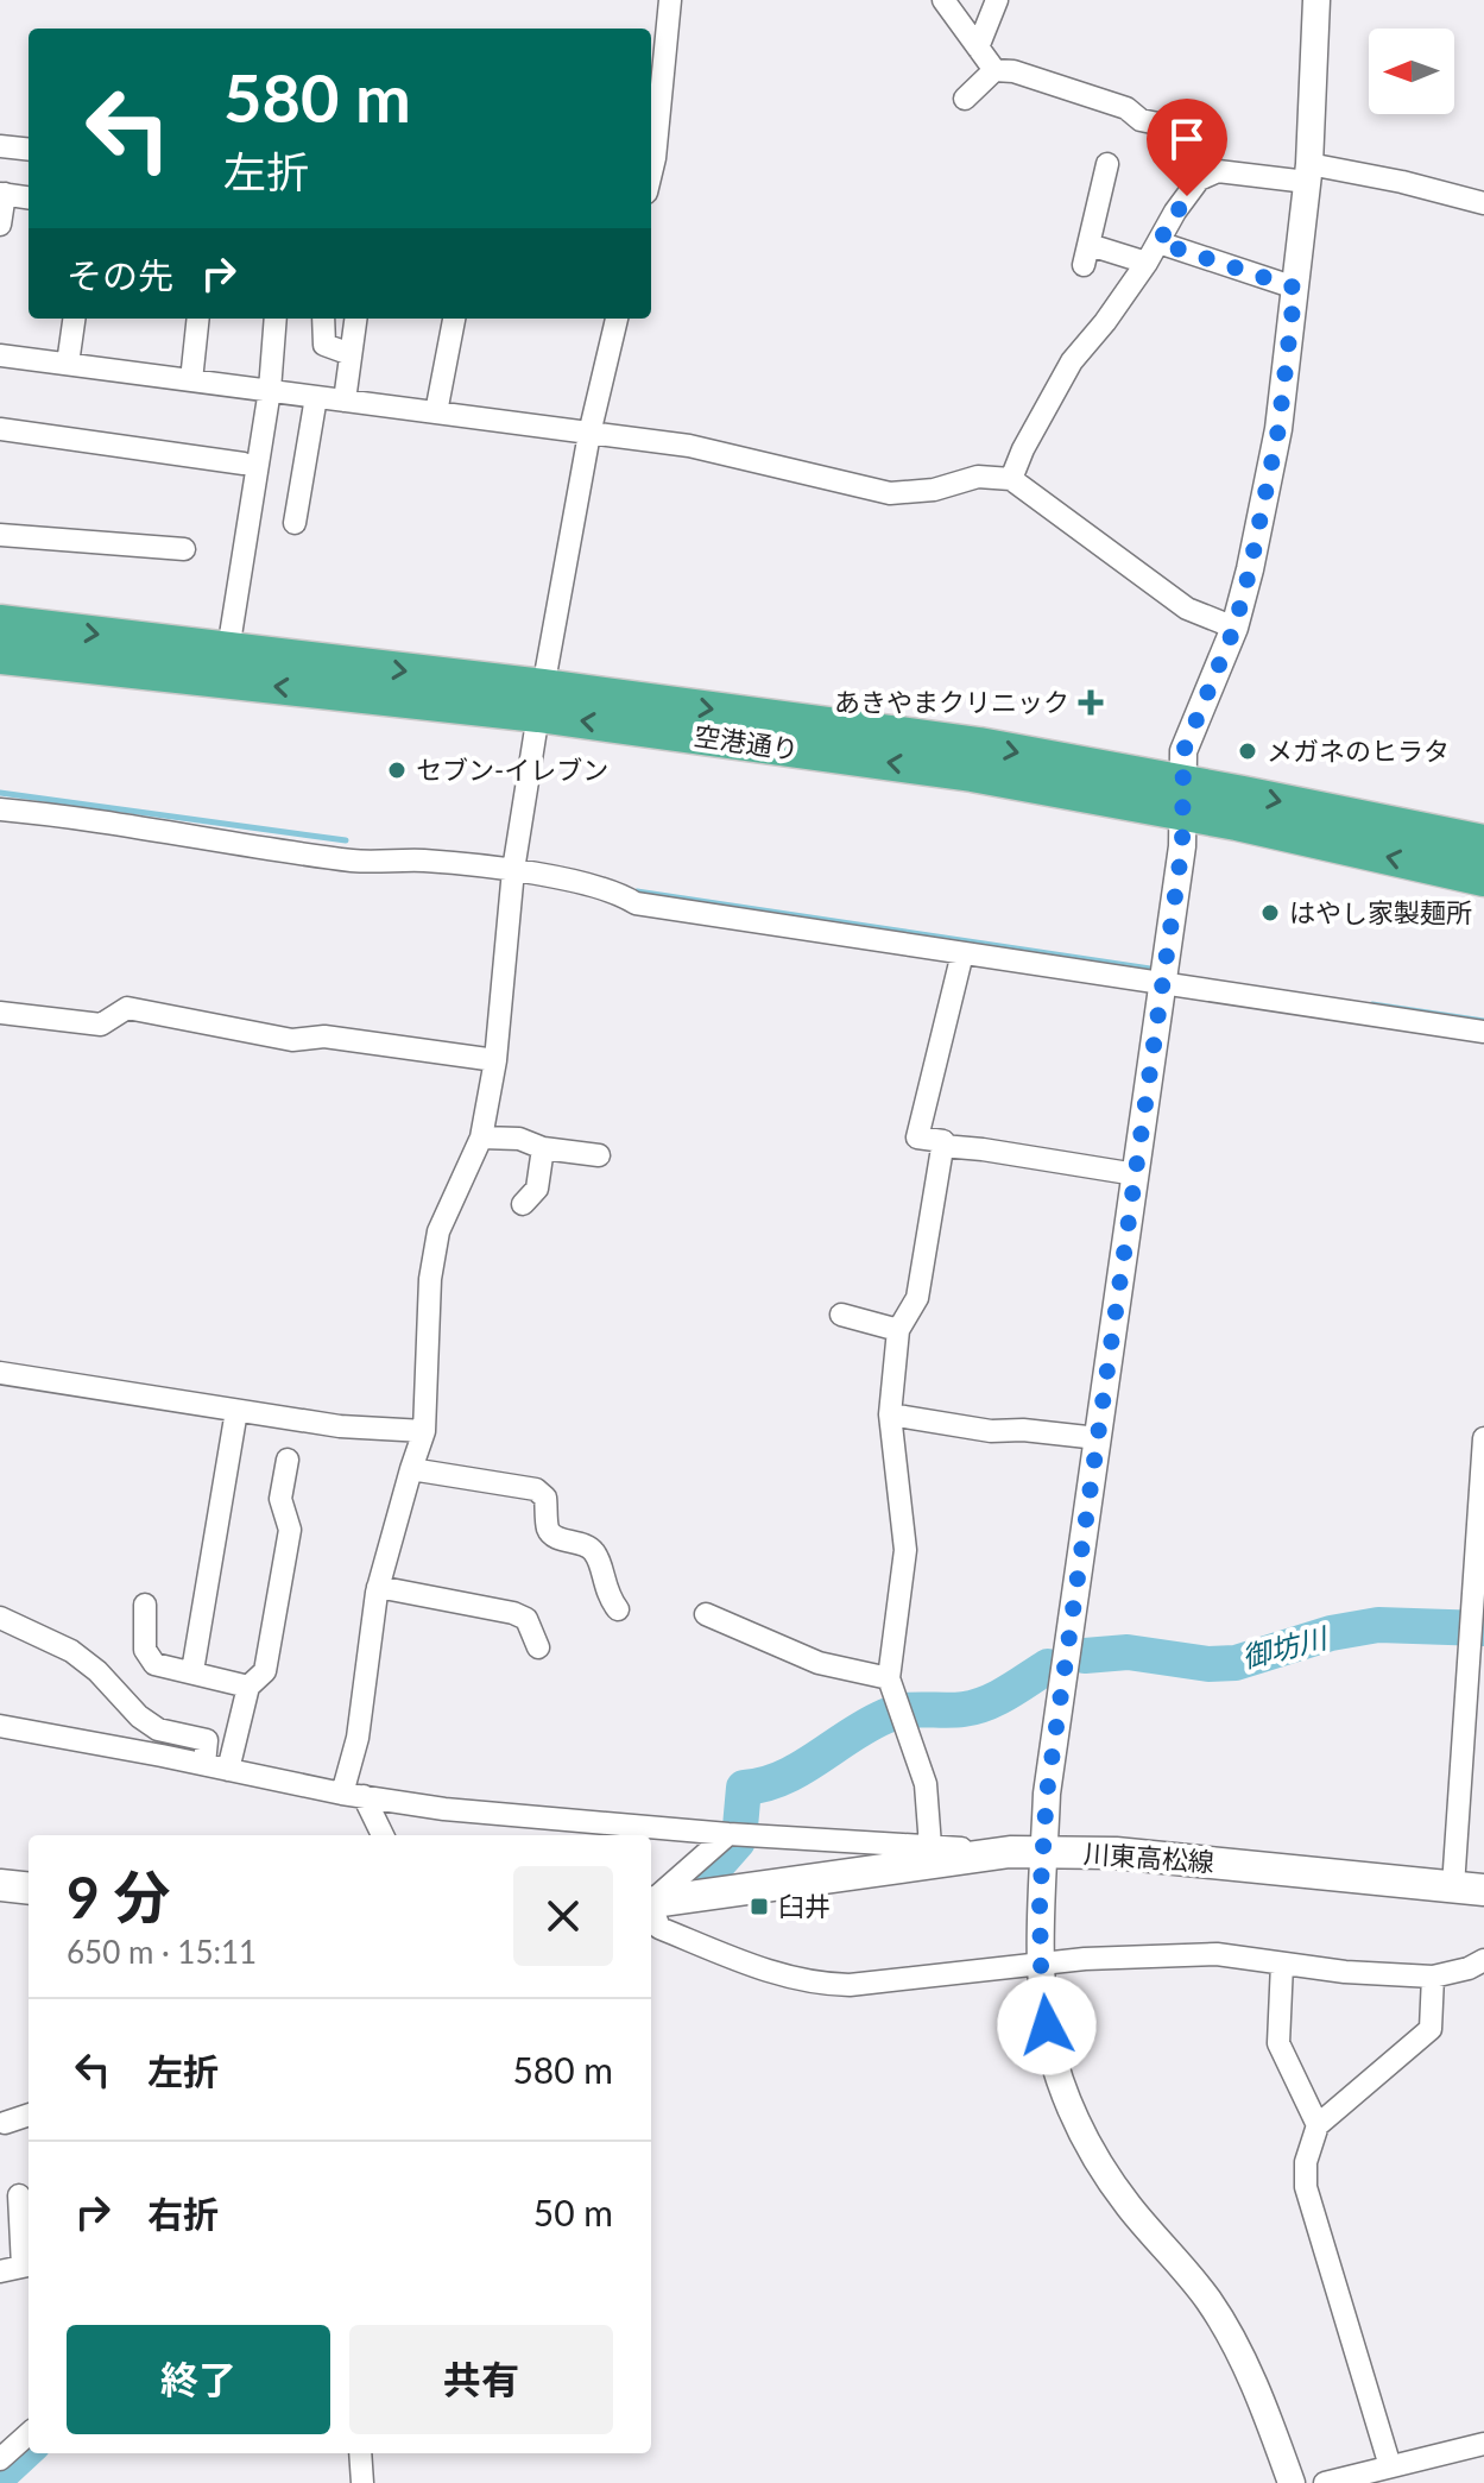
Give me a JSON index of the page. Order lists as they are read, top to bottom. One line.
{"streets":{"highway":["空港通り"],"main road":["川東高松線"]},"water":["御坊川"],"places":{"health":["あきやまクリニック"],"other":["メガネのヒラタ","セブン-イレブン","はやし家製麺所"],"transit":["臼井"]},"north":"left","page":{"turn":["580 m","左折"],"then":"その先","heading":["9 分","650 m · 15:11"],"list":[{"name":"左折","value":"580 m"},{"name":"右折","value":"50 m"}],"buttons":["終了","共有"]}}
